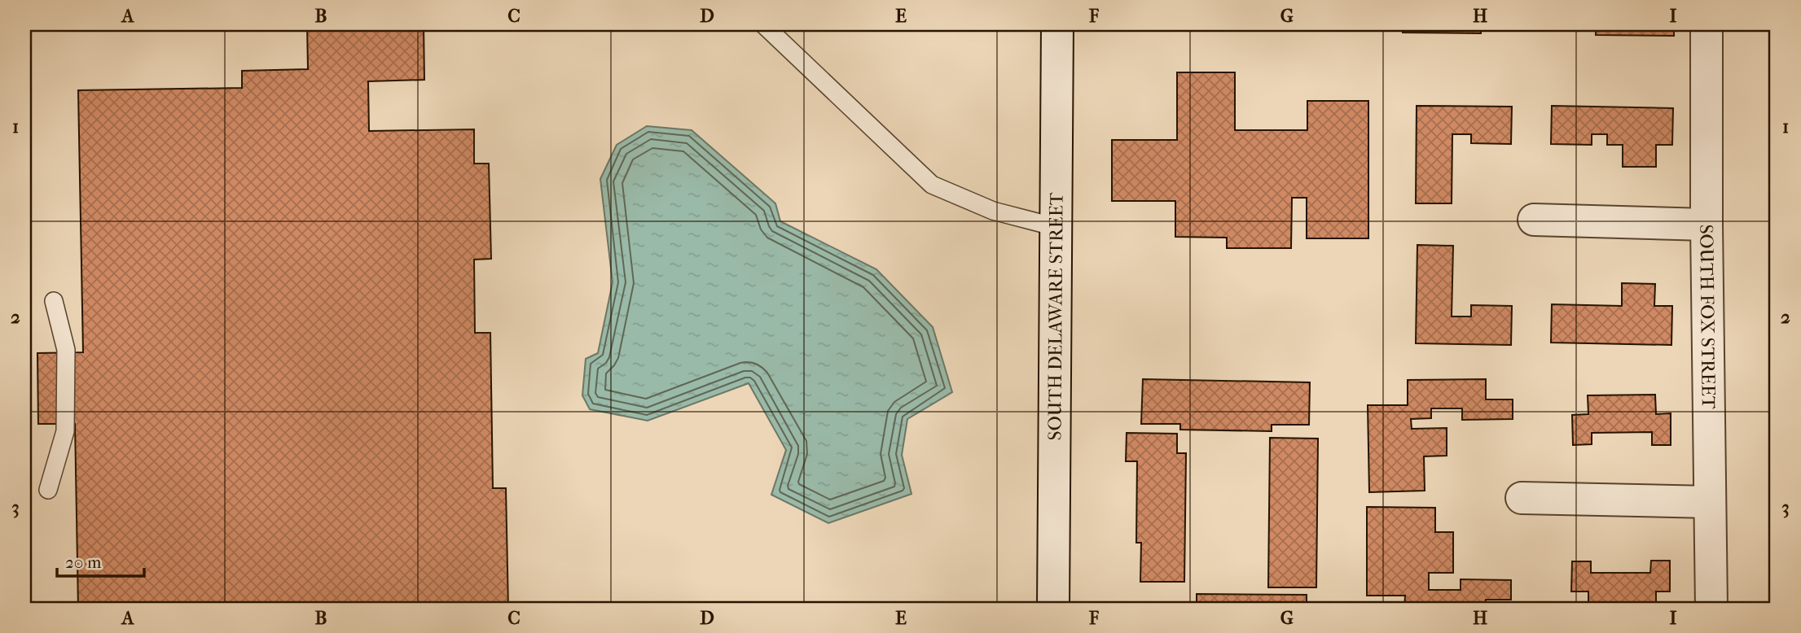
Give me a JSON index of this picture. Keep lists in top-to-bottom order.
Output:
{
  "streets": {
    "street": ["SOUTH DELAWARE STREET", "SOUTH FOX STREET"]
  },
  "scale_bar": "20 m",
  "grid": {
    "columns": [
      "A",
      "B",
      "C",
      "D",
      "E",
      "F",
      "G",
      "H",
      "I"
    ],
    "rows": ["1", "2", "3"]
  }
}
